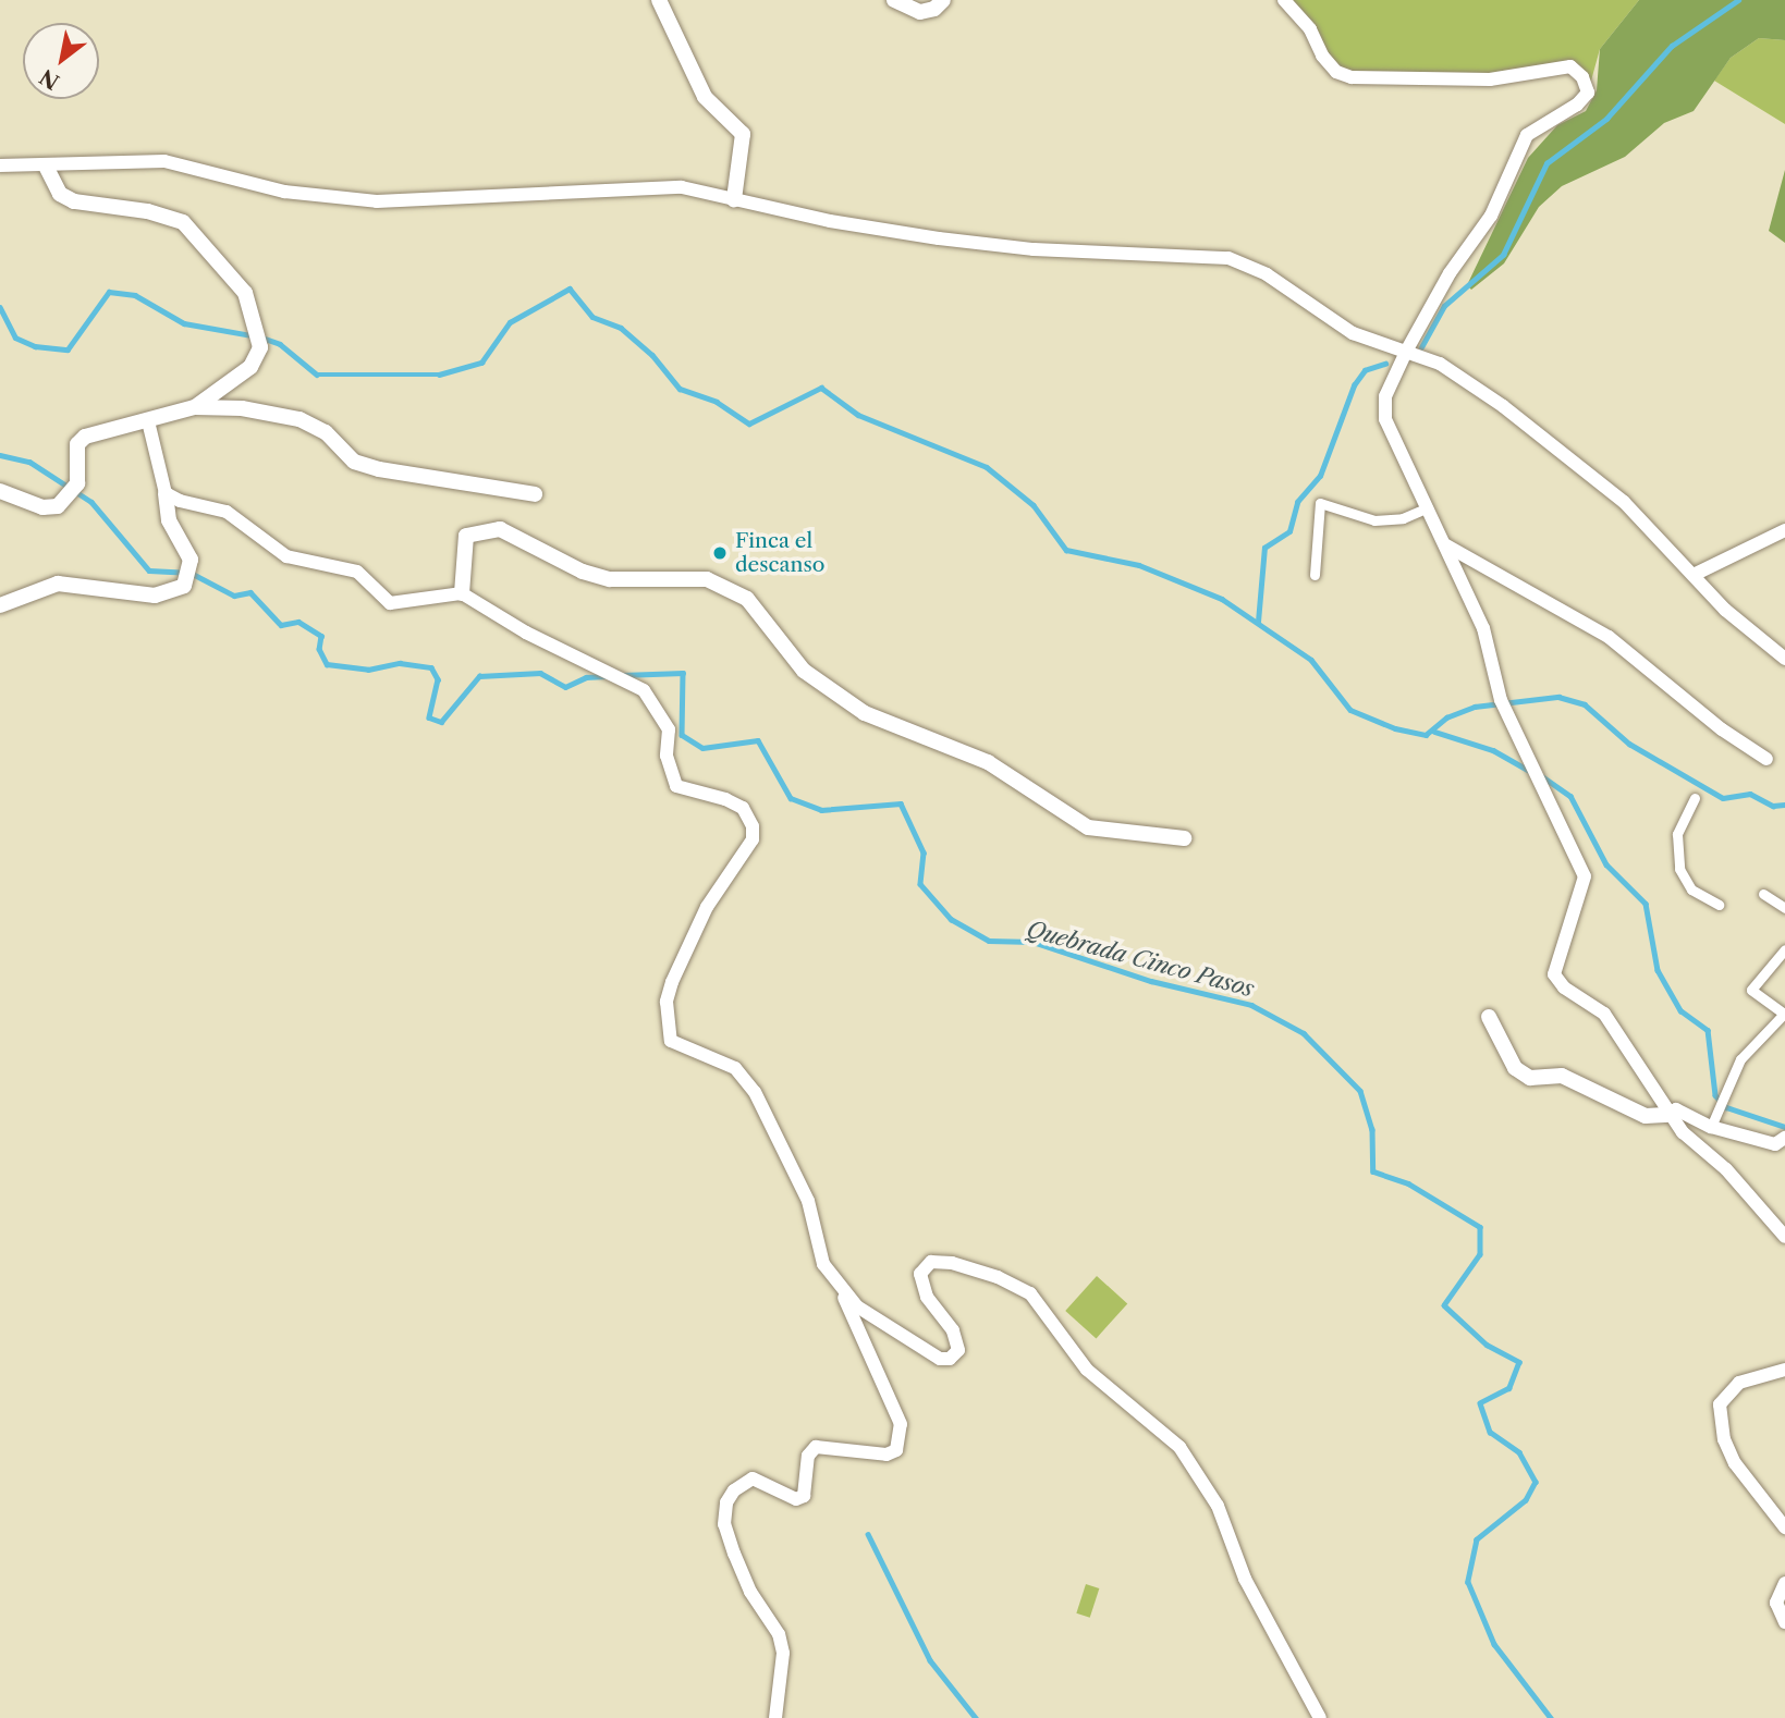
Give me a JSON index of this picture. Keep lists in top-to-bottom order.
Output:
{
  "water": ["Quebrada Cinco Pasos"],
  "places": ["Finca el descanso"],
  "north": "bottom left"
}
